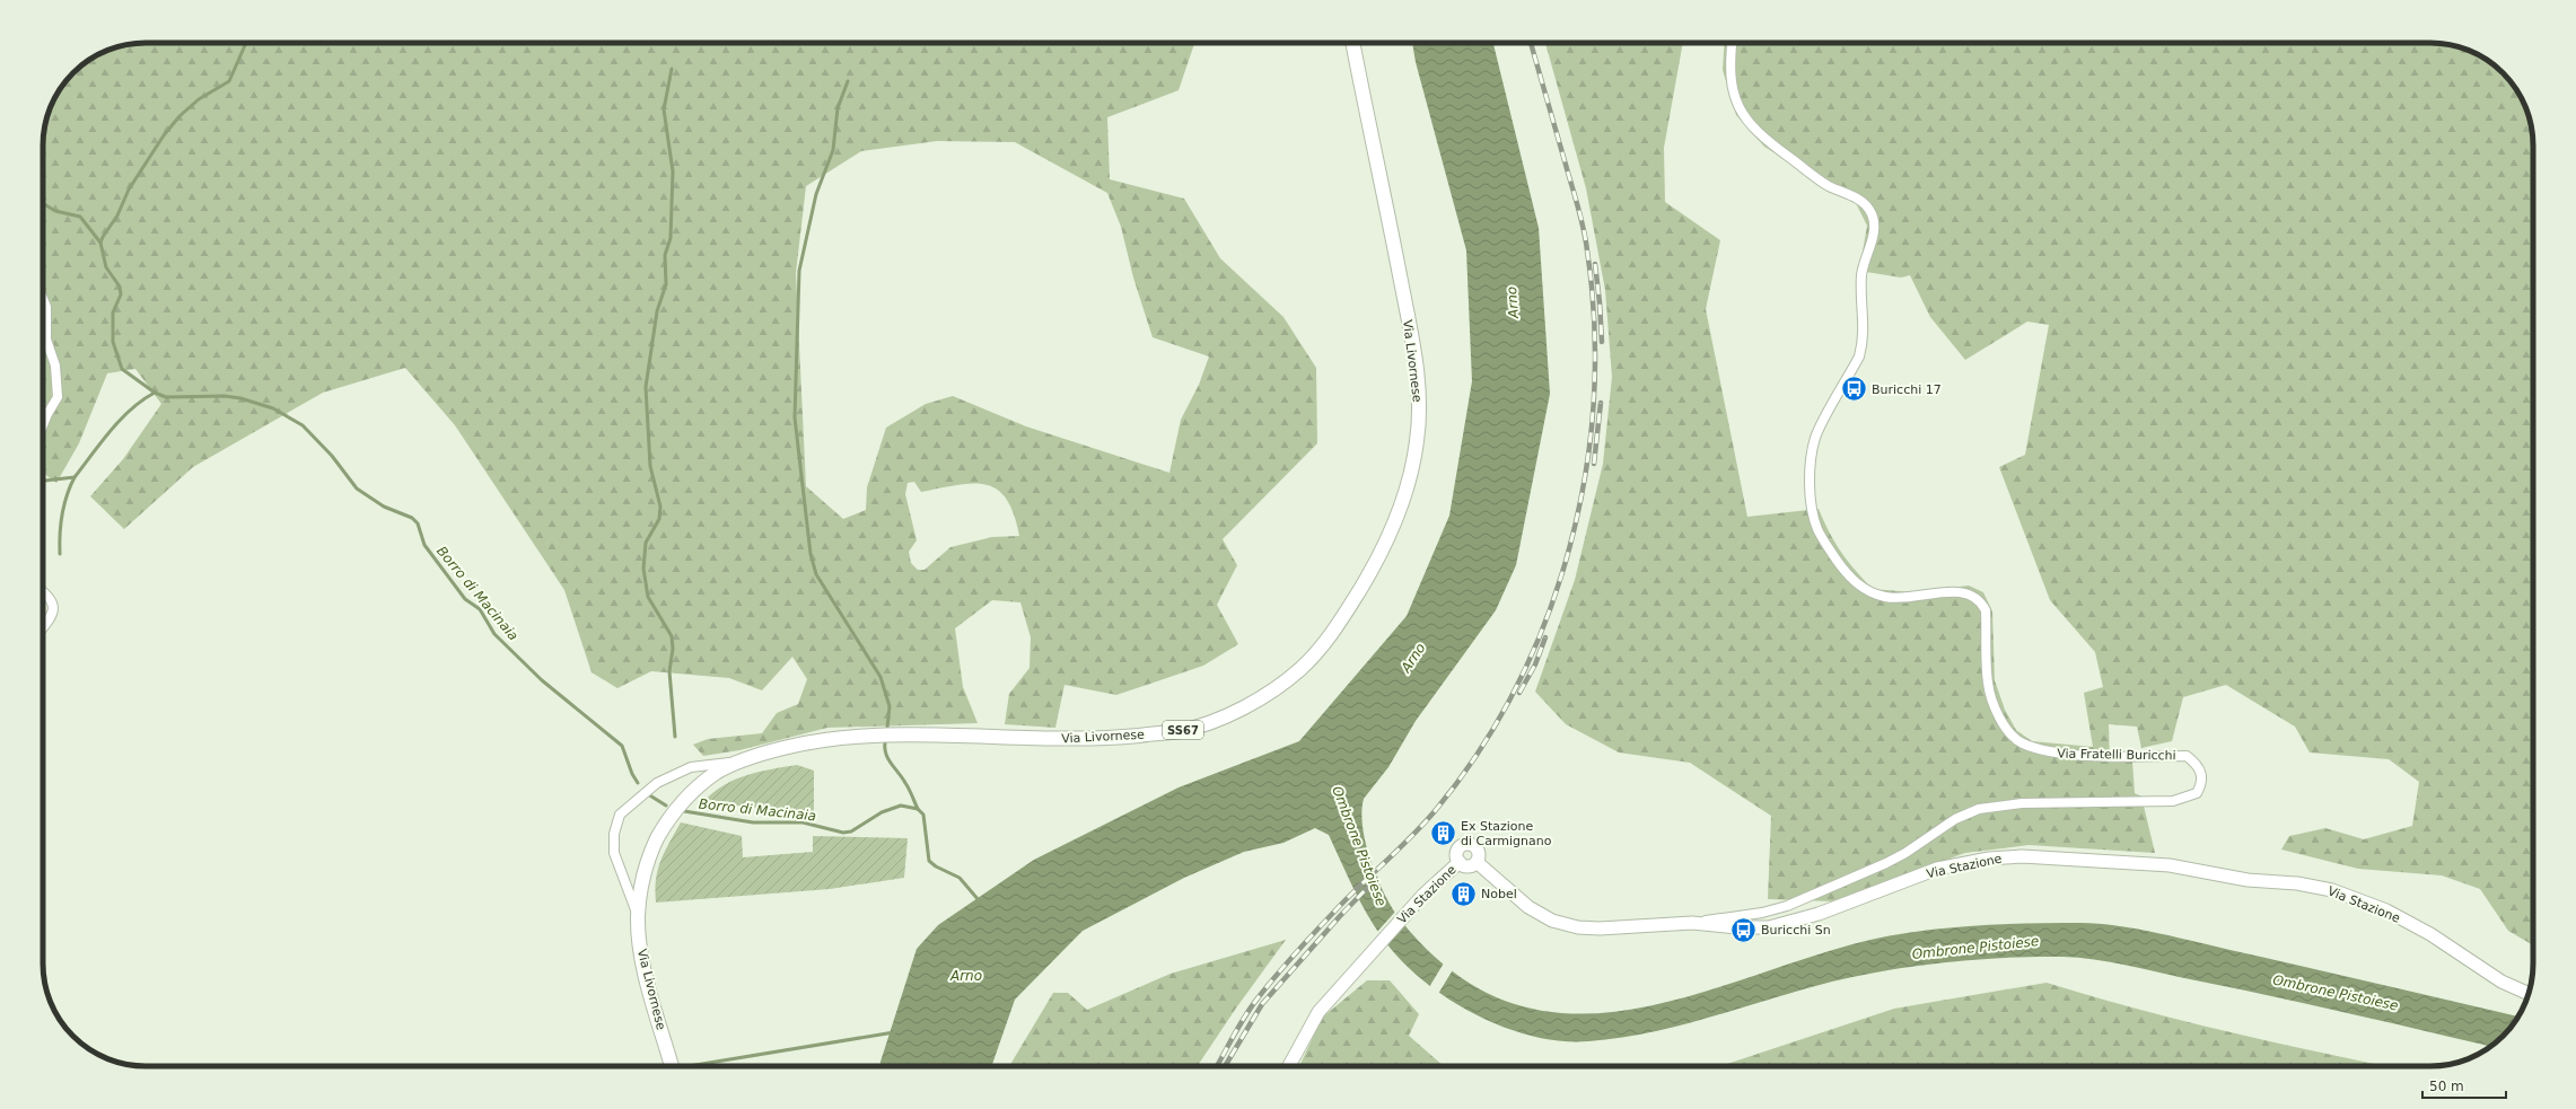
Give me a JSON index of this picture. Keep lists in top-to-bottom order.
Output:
{
  "streets": {
    "main road": ["Via Livornese", "SS67"],
    "street": ["Via Fratelli Buricchi", "Via Stazione"]
  },
  "crossings": [
    ["Via Fratelli Buricchi", "Via Stazione"]
  ],
  "water": ["Arno", "Borro di Macinaia", "Ombrone Pistoiese"],
  "places": {
    "bus stop": ["Buricchi 17", "Buricchi Sn"],
    "building": ["Ex Stazione di Carmignano", "Nobel"]
  },
  "scale_bar": "50 m"
}
